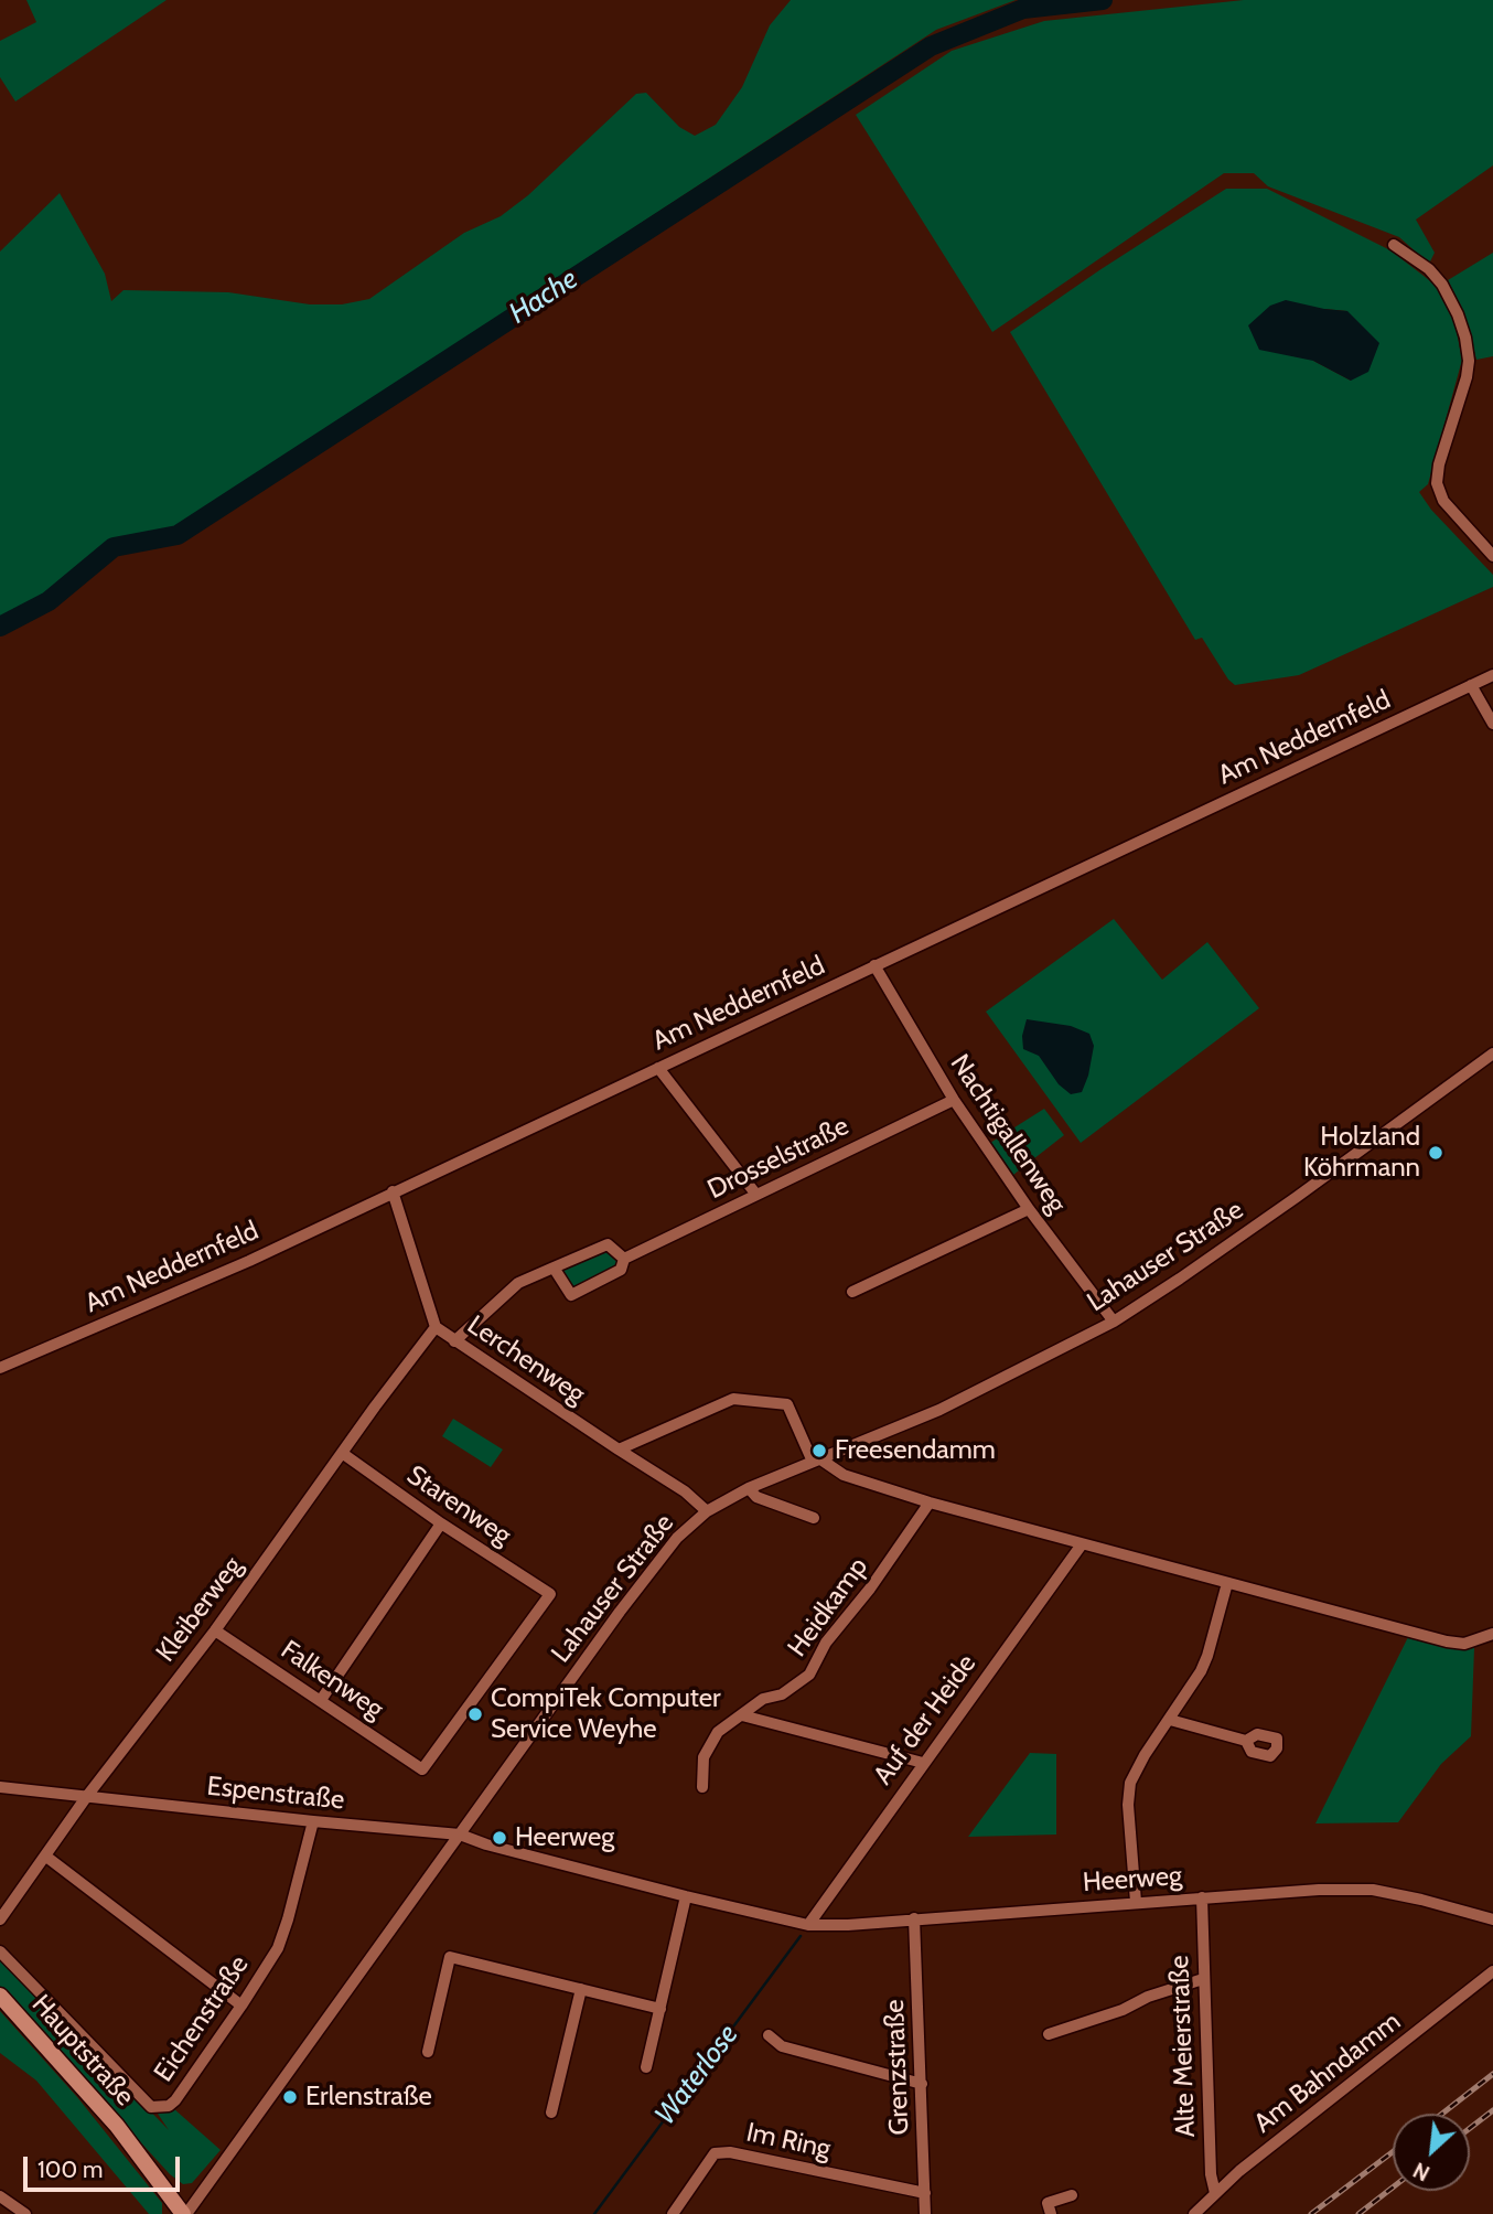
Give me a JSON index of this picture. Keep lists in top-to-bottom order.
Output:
{
  "streets": {
    "main road": ["Hauptstraße"],
    "street": [
      "Am Neddernfeld",
      "Nachtigallenweg",
      "Drosselstraße",
      "Lahauser Straße",
      "Lerchenweg",
      "Starenweg",
      "Heidkamp",
      "Kleiberweg",
      "Falkenweg",
      "Auf der Heide",
      "Espenstraße",
      "Heerweg",
      "Eichenstraße",
      "Alte Meierstraße",
      "Grenzstraße",
      "Am Bahndamm",
      "Im Ring"
    ]
  },
  "crossings": [
    ["Am Neddernfeld", "Nachtigallenweg"],
    ["Am Neddernfeld", "Lerchenweg"],
    ["Nachtigallenweg", "Drosselstraße"],
    ["Nachtigallenweg", "Lahauser Straße"],
    ["Lahauser Straße", "Lerchenweg"],
    ["Lahauser Straße", "Espenstraße"],
    ["Lahauser Straße", "Heerweg"],
    ["Lahauser Straße", "Hauptstraße"],
    ["Lerchenweg", "Kleiberweg"],
    ["Starenweg", "Kleiberweg"],
    ["Starenweg", "Falkenweg"],
    ["Kleiberweg", "Falkenweg"],
    ["Kleiberweg", "Espenstraße"],
    ["Auf der Heide", "Heerweg"],
    ["Espenstraße", "Heerweg"],
    ["Espenstraße", "Eichenstraße"],
    ["Heerweg", "Alte Meierstraße"],
    ["Heerweg", "Grenzstraße"],
    ["Alte Meierstraße", "Am Bahndamm"],
    ["Grenzstraße", "Im Ring"]
  ],
  "water": ["Hache", "Waterlose"],
  "places": [
    "Holzland Köhrmann",
    "Freesendamm",
    "CompiTek Computer Service Weyhe",
    "Heerweg",
    "Erlenstraße"
  ],
  "scale_bar": "100 m",
  "north": "bottom left"
}
